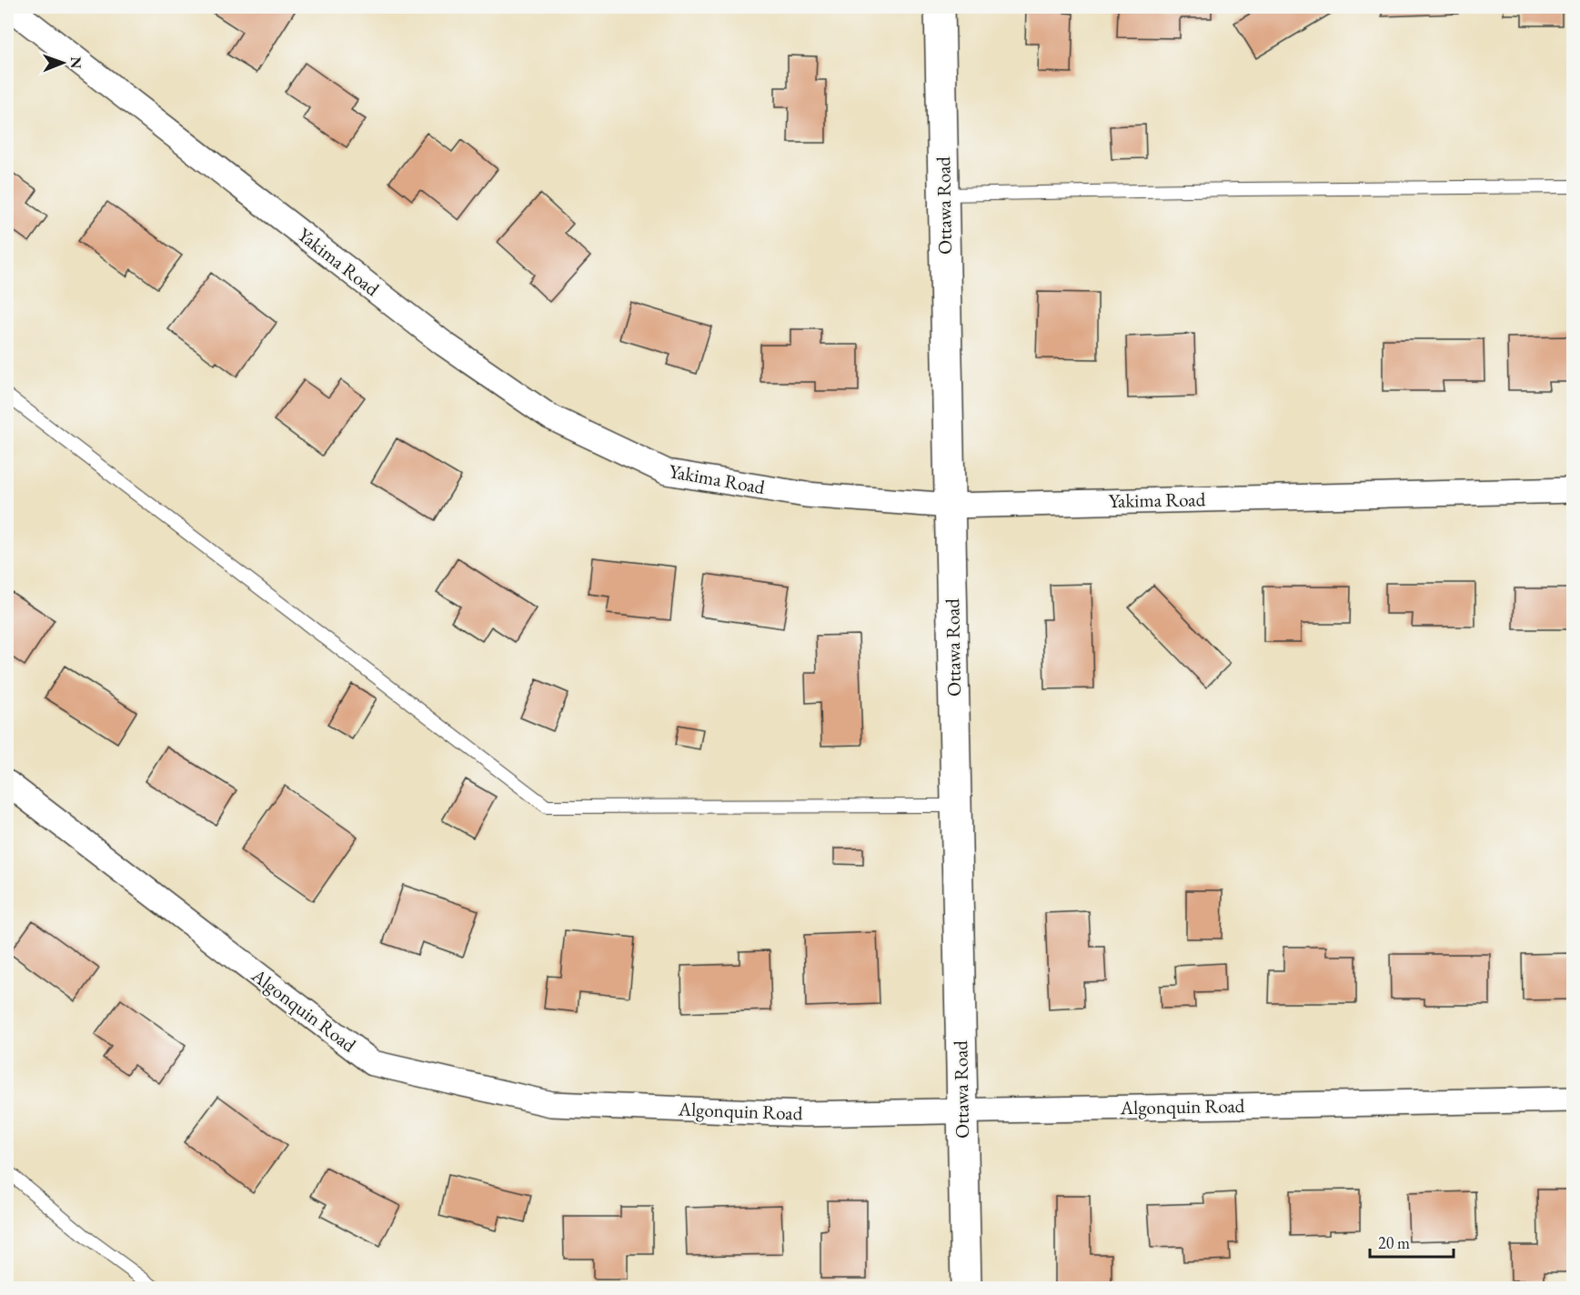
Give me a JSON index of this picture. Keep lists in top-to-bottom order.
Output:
{
  "streets": {
    "street": ["Ottawa Road", "Yakima Road", "Algonquin Road"]
  },
  "crossings": [
    ["Ottawa Road", "Yakima Road"],
    ["Ottawa Road", "Algonquin Road"]
  ],
  "scale_bar": "20 m",
  "north": "right"
}
